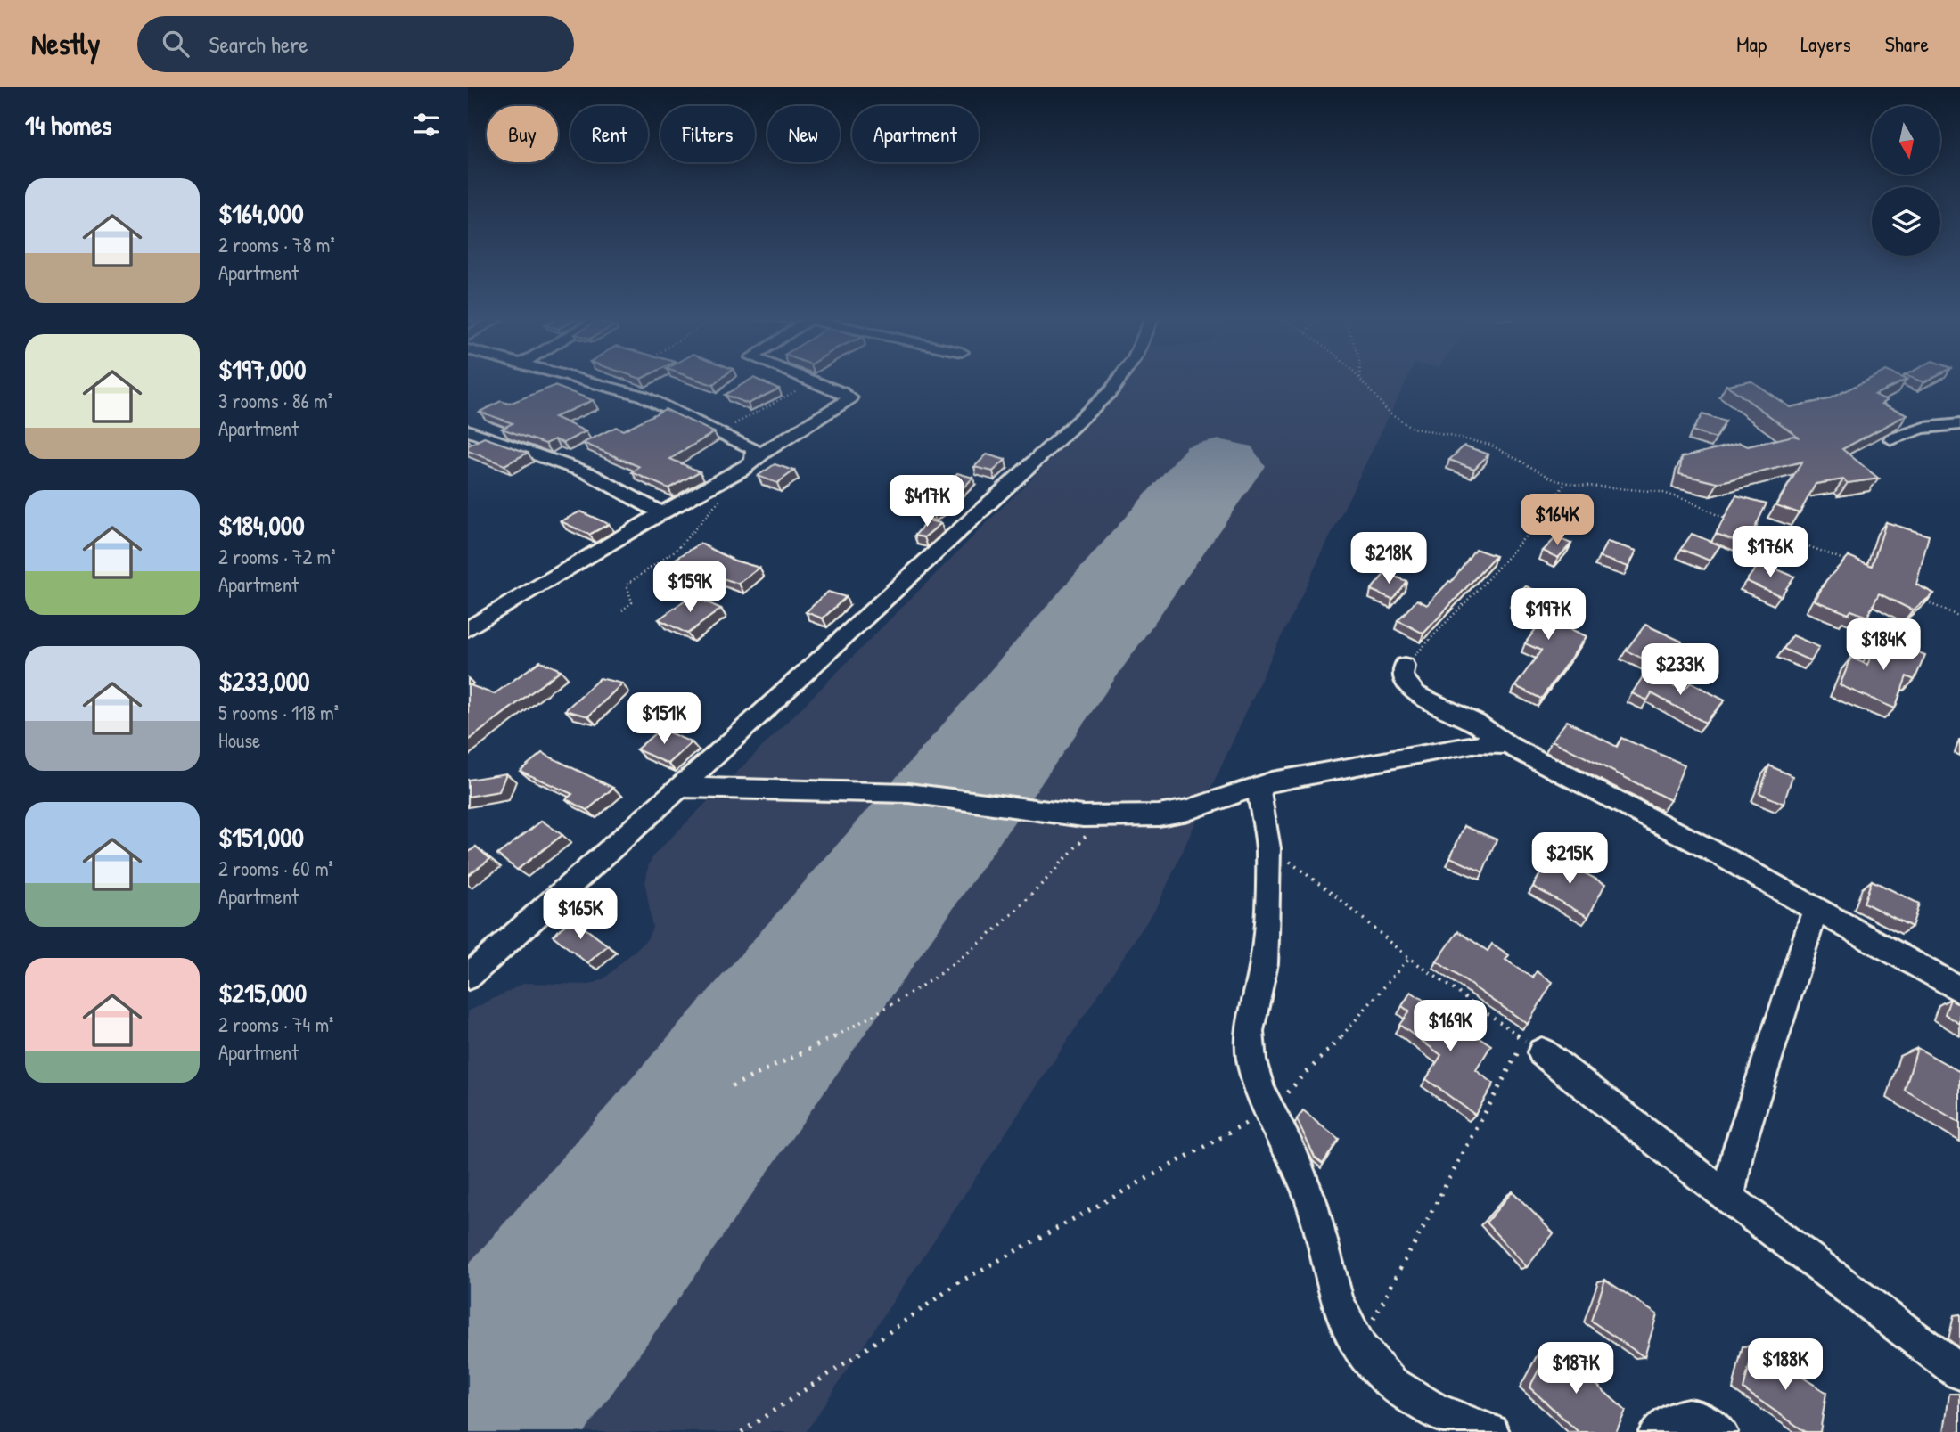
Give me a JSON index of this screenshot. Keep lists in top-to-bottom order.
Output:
{
  "north": "bottom",
  "page": {
    "header": "Nestly",
    "search": "Search here",
    "nav": ["Map", "Layers", "Share"],
    "heading": "14 homes",
    "chip": [
      "Buy",
      "Rent",
      "Filters",
      "New",
      "Apartment"
    ],
    "list": [
      {
        "name": "$164,000",
        "note": "2 rooms · 78 m² · Apartment"
      },
      {
        "name": "$197,000",
        "note": "3 rooms · 86 m² · Apartment"
      },
      {
        "name": "$184,000",
        "note": "2 rooms · 72 m² · Apartment"
      },
      {
        "name": "$233,000",
        "note": "5 rooms · 118 m² · House"
      },
      {
        "name": "$151,000",
        "note": "2 rooms · 60 m² · Apartment"
      },
      {
        "name": "$215,000",
        "note": "2 rooms · 74 m² · Apartment"
      }
    ],
    "price": [
      "$417K",
      "$164K",
      "$176K",
      "$218K",
      "$159K",
      "$197K",
      "$184K",
      "$233K",
      "$151K",
      "$215K",
      "$165K",
      "$169K",
      "$188K",
      "$187K"
    ]
  }
}
